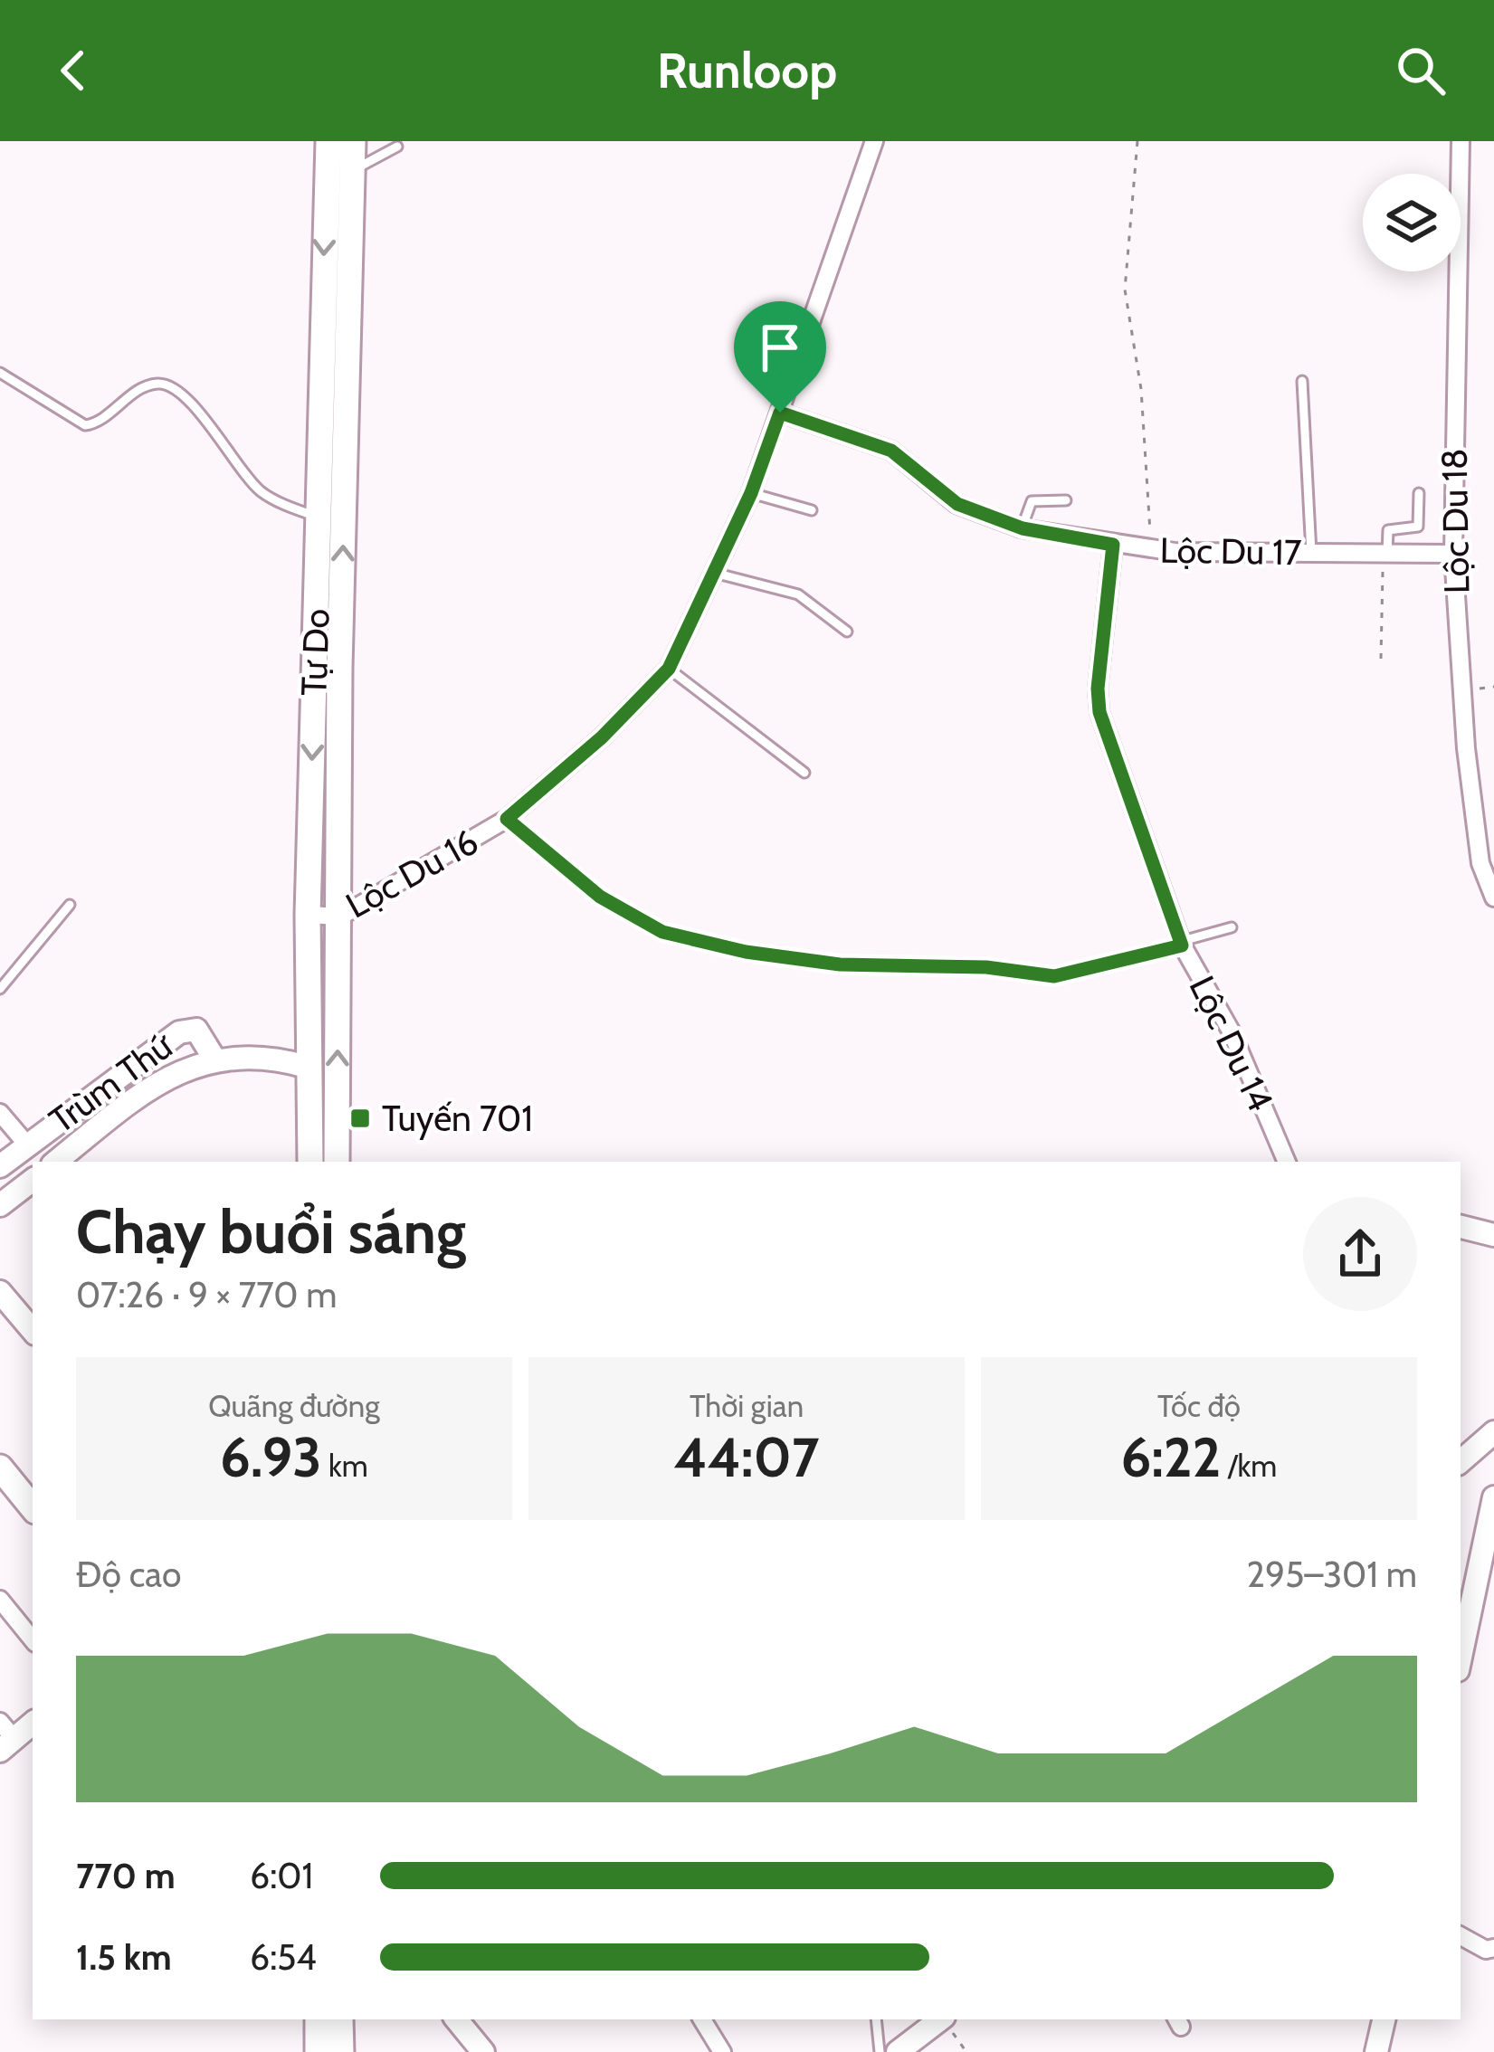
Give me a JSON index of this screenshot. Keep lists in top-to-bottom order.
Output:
{
  "streets": {
    "main road": ["Tự Do"],
    "street": [
      "Lộc Du 18",
      "Lộc Du 17",
      "Lộc Du 16",
      "Lộc Du 14",
      "Trùm Thứ"
    ]
  },
  "crossings": [
    ["Lộc Du 18", "Lộc Du 17"],
    ["Lộc Du 17", "Lộc Du 16"],
    ["Lộc Du 17", "Lộc Du 14"],
    ["Tự Do", "Lộc Du 16"]
  ],
  "places": {
    "transit": ["Tuyến 701"]
  },
  "page": {
    "header": "Runloop",
    "heading": ["Chạy buổi sáng", "07:26 · 9 × 770 m"],
    "stats": [
      ["Quãng đường", "6.93 km"],
      ["Thời gian", "44:07"],
      ["Tốc độ", "6:22 /km"]
    ],
    "chart": ["Độ cao", "295–301 m"],
    "list": [
      {
        "name": "770 m",
        "note": "6:01"
      },
      {
        "name": "1.5 km",
        "note": "6:54"
      }
    ]
  }
}
